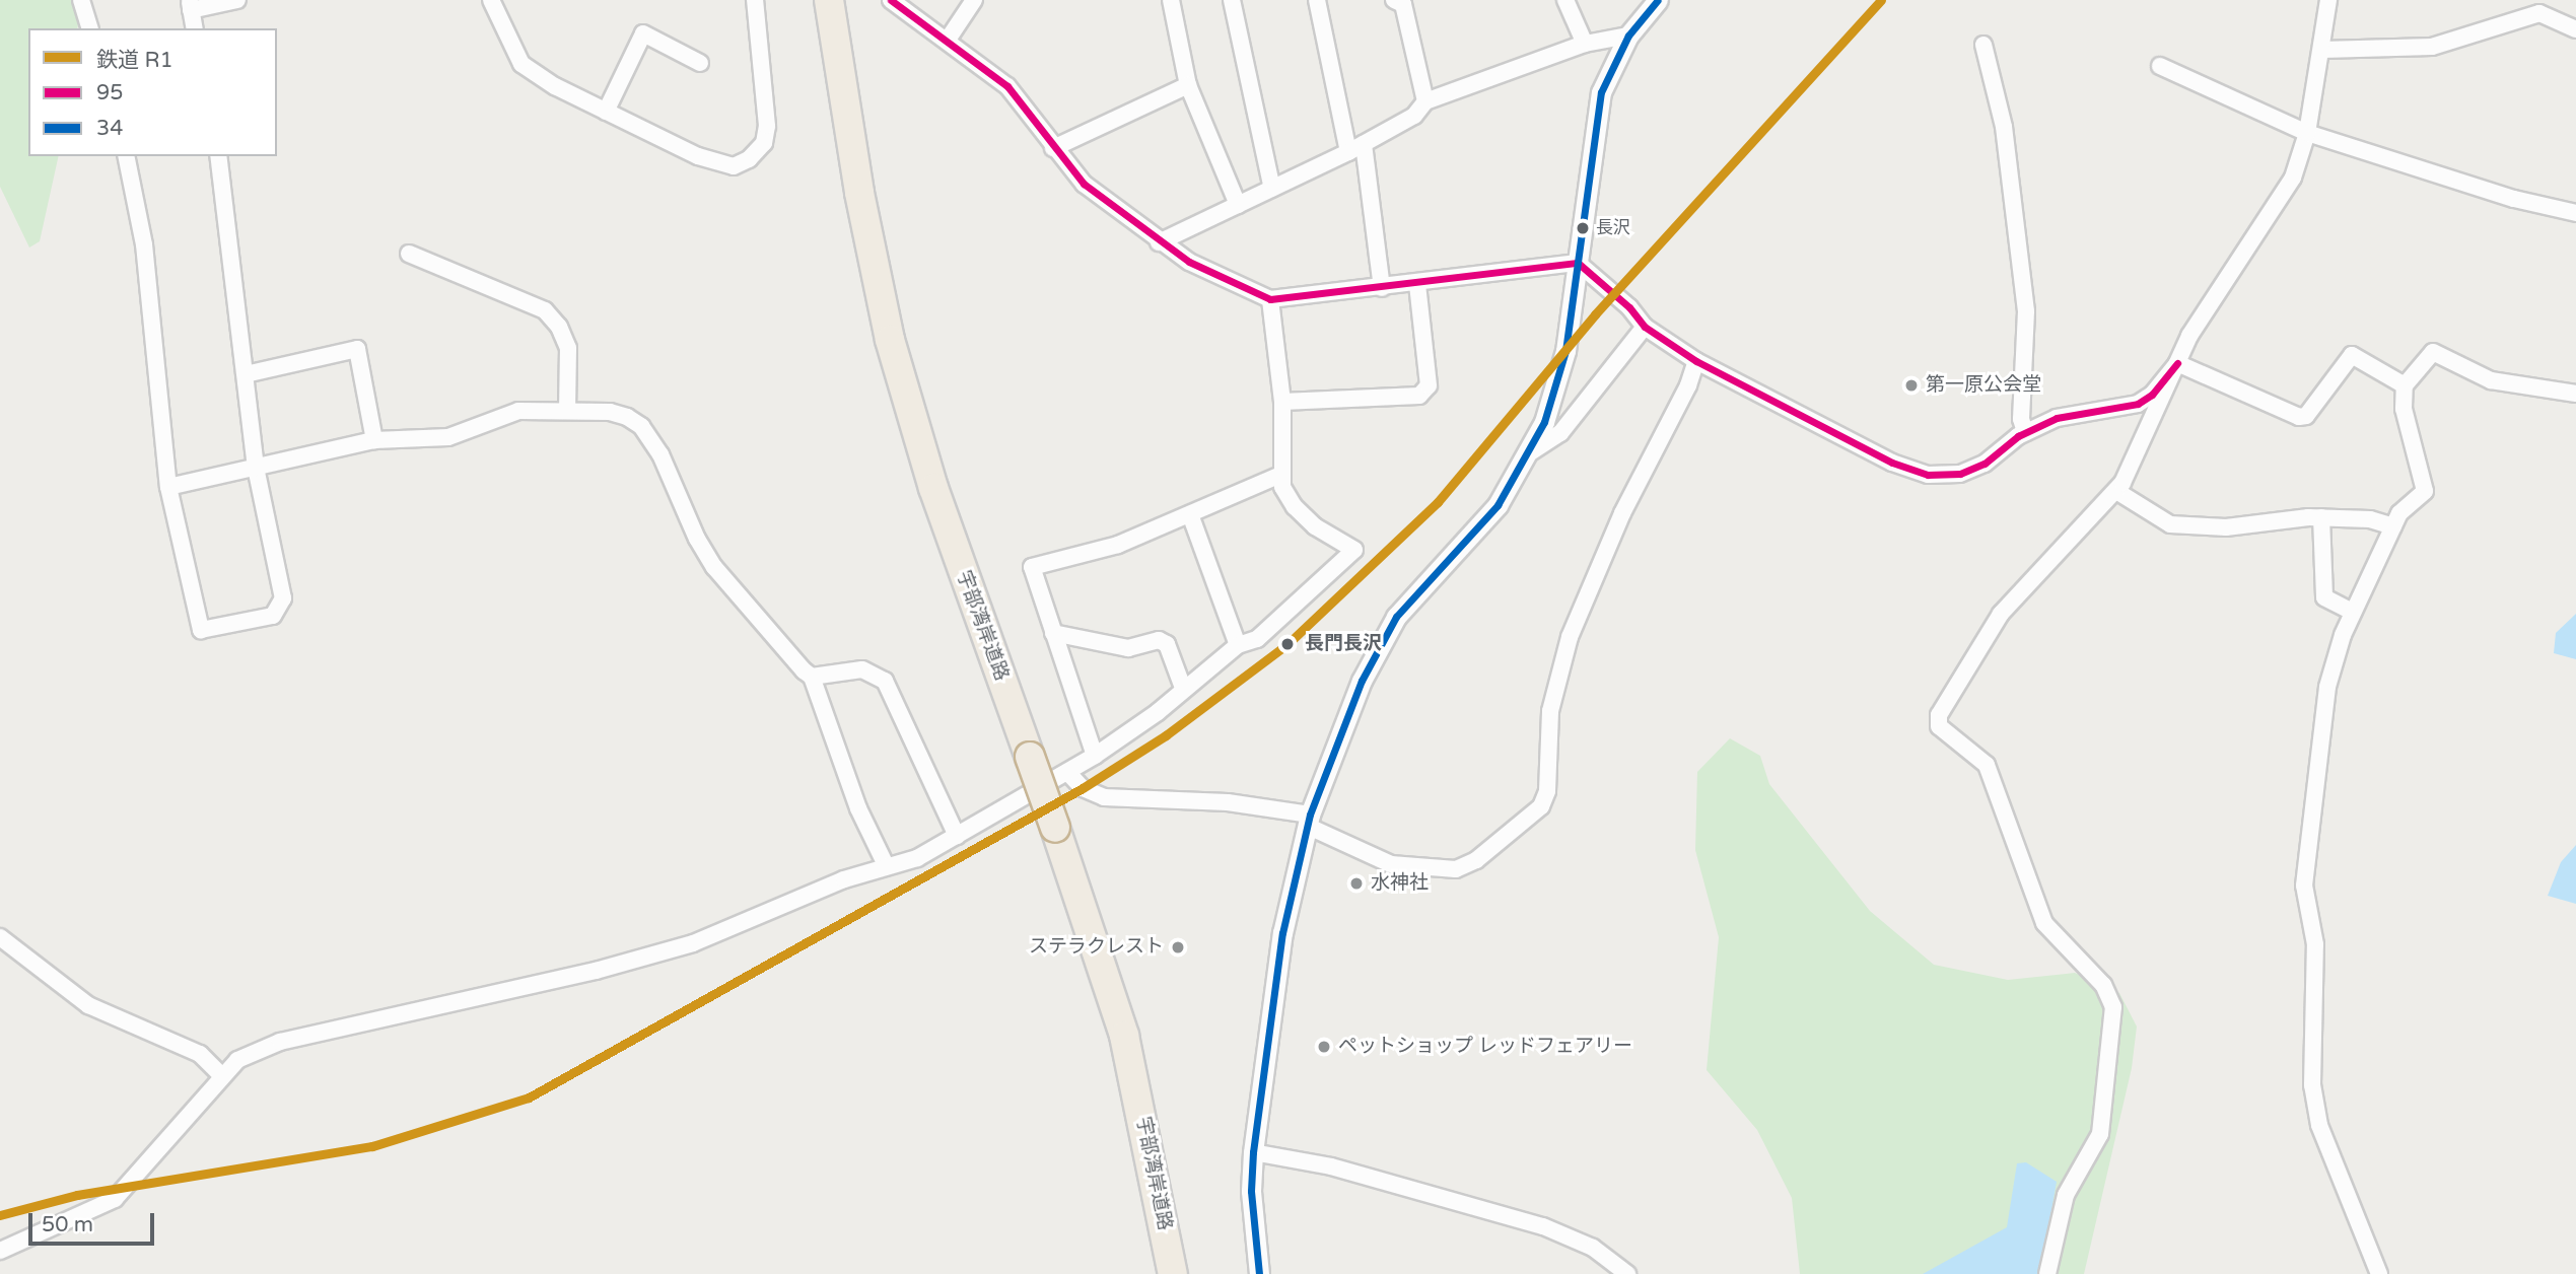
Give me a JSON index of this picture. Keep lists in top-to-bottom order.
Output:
{
  "streets": {
    "highway": ["宇部湾岸道路"]
  },
  "places": [
    "長沢",
    "第一原公会堂",
    "長門長沢",
    "水神社",
    "ステラクレスト",
    "ペットショップ レッドフェアリー"
  ],
  "lines": ["rail line R1", "transit line 95", "transit line 34"],
  "legend": ["鉄道 R1", "95", "34"],
  "scale_bar": "50 m"
}
